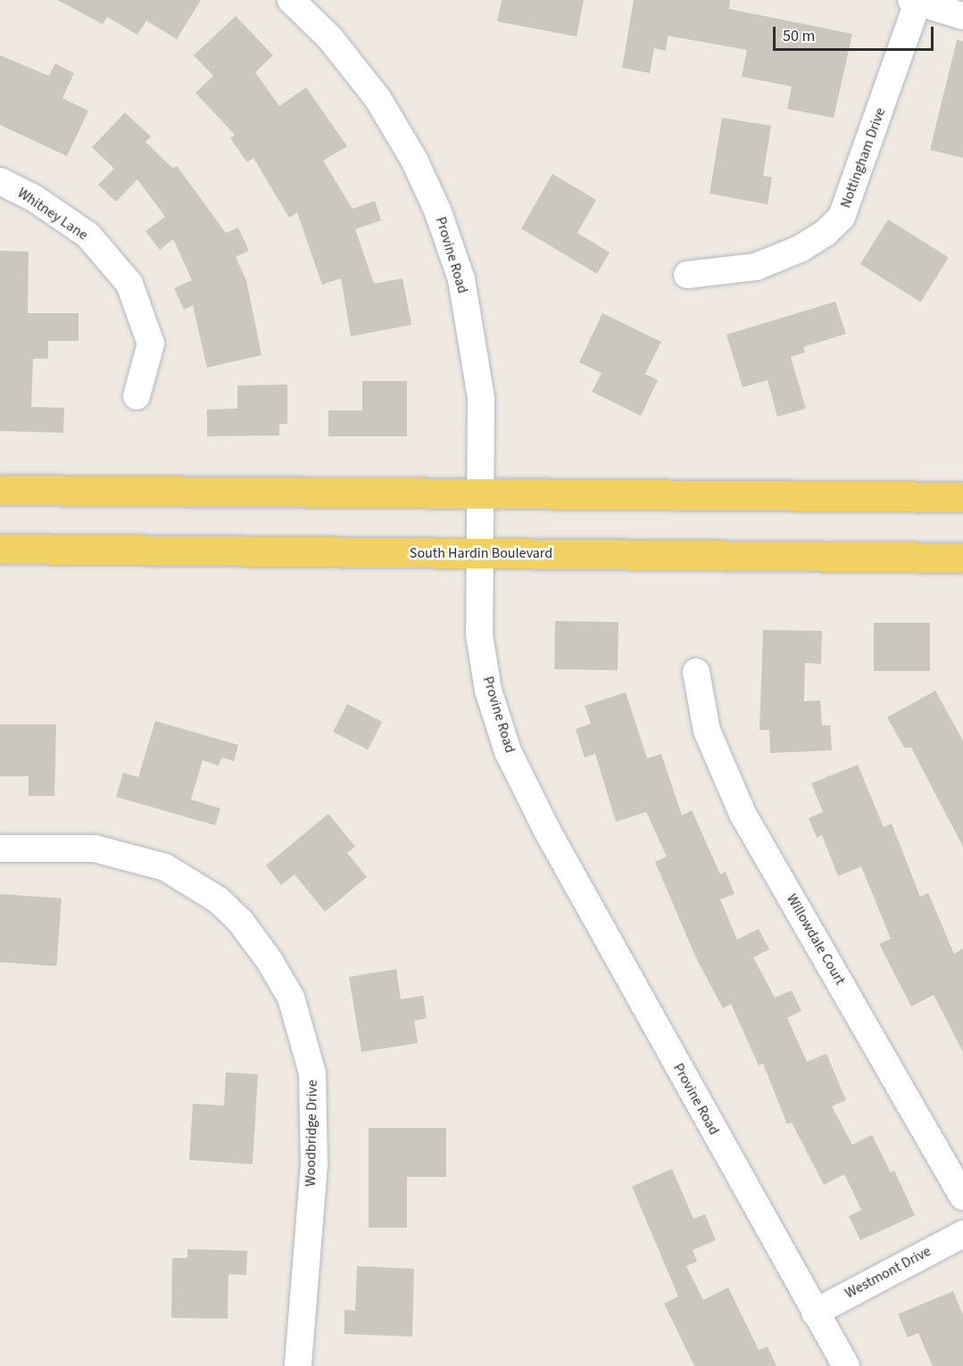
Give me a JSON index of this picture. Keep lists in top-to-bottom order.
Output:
{
  "streets": {
    "main road": ["South Hardin Boulevard"],
    "street": [
      "Nottingham Drive",
      "Whitney Lane",
      "Provine Road",
      "Willowdale Court",
      "Woodbridge Drive",
      "Westmont Drive"
    ]
  },
  "crossings": [
    ["Provine Road", "South Hardin Boulevard"],
    ["Provine Road", "Westmont Drive"]
  ],
  "scale_bar": "50 m"
}
